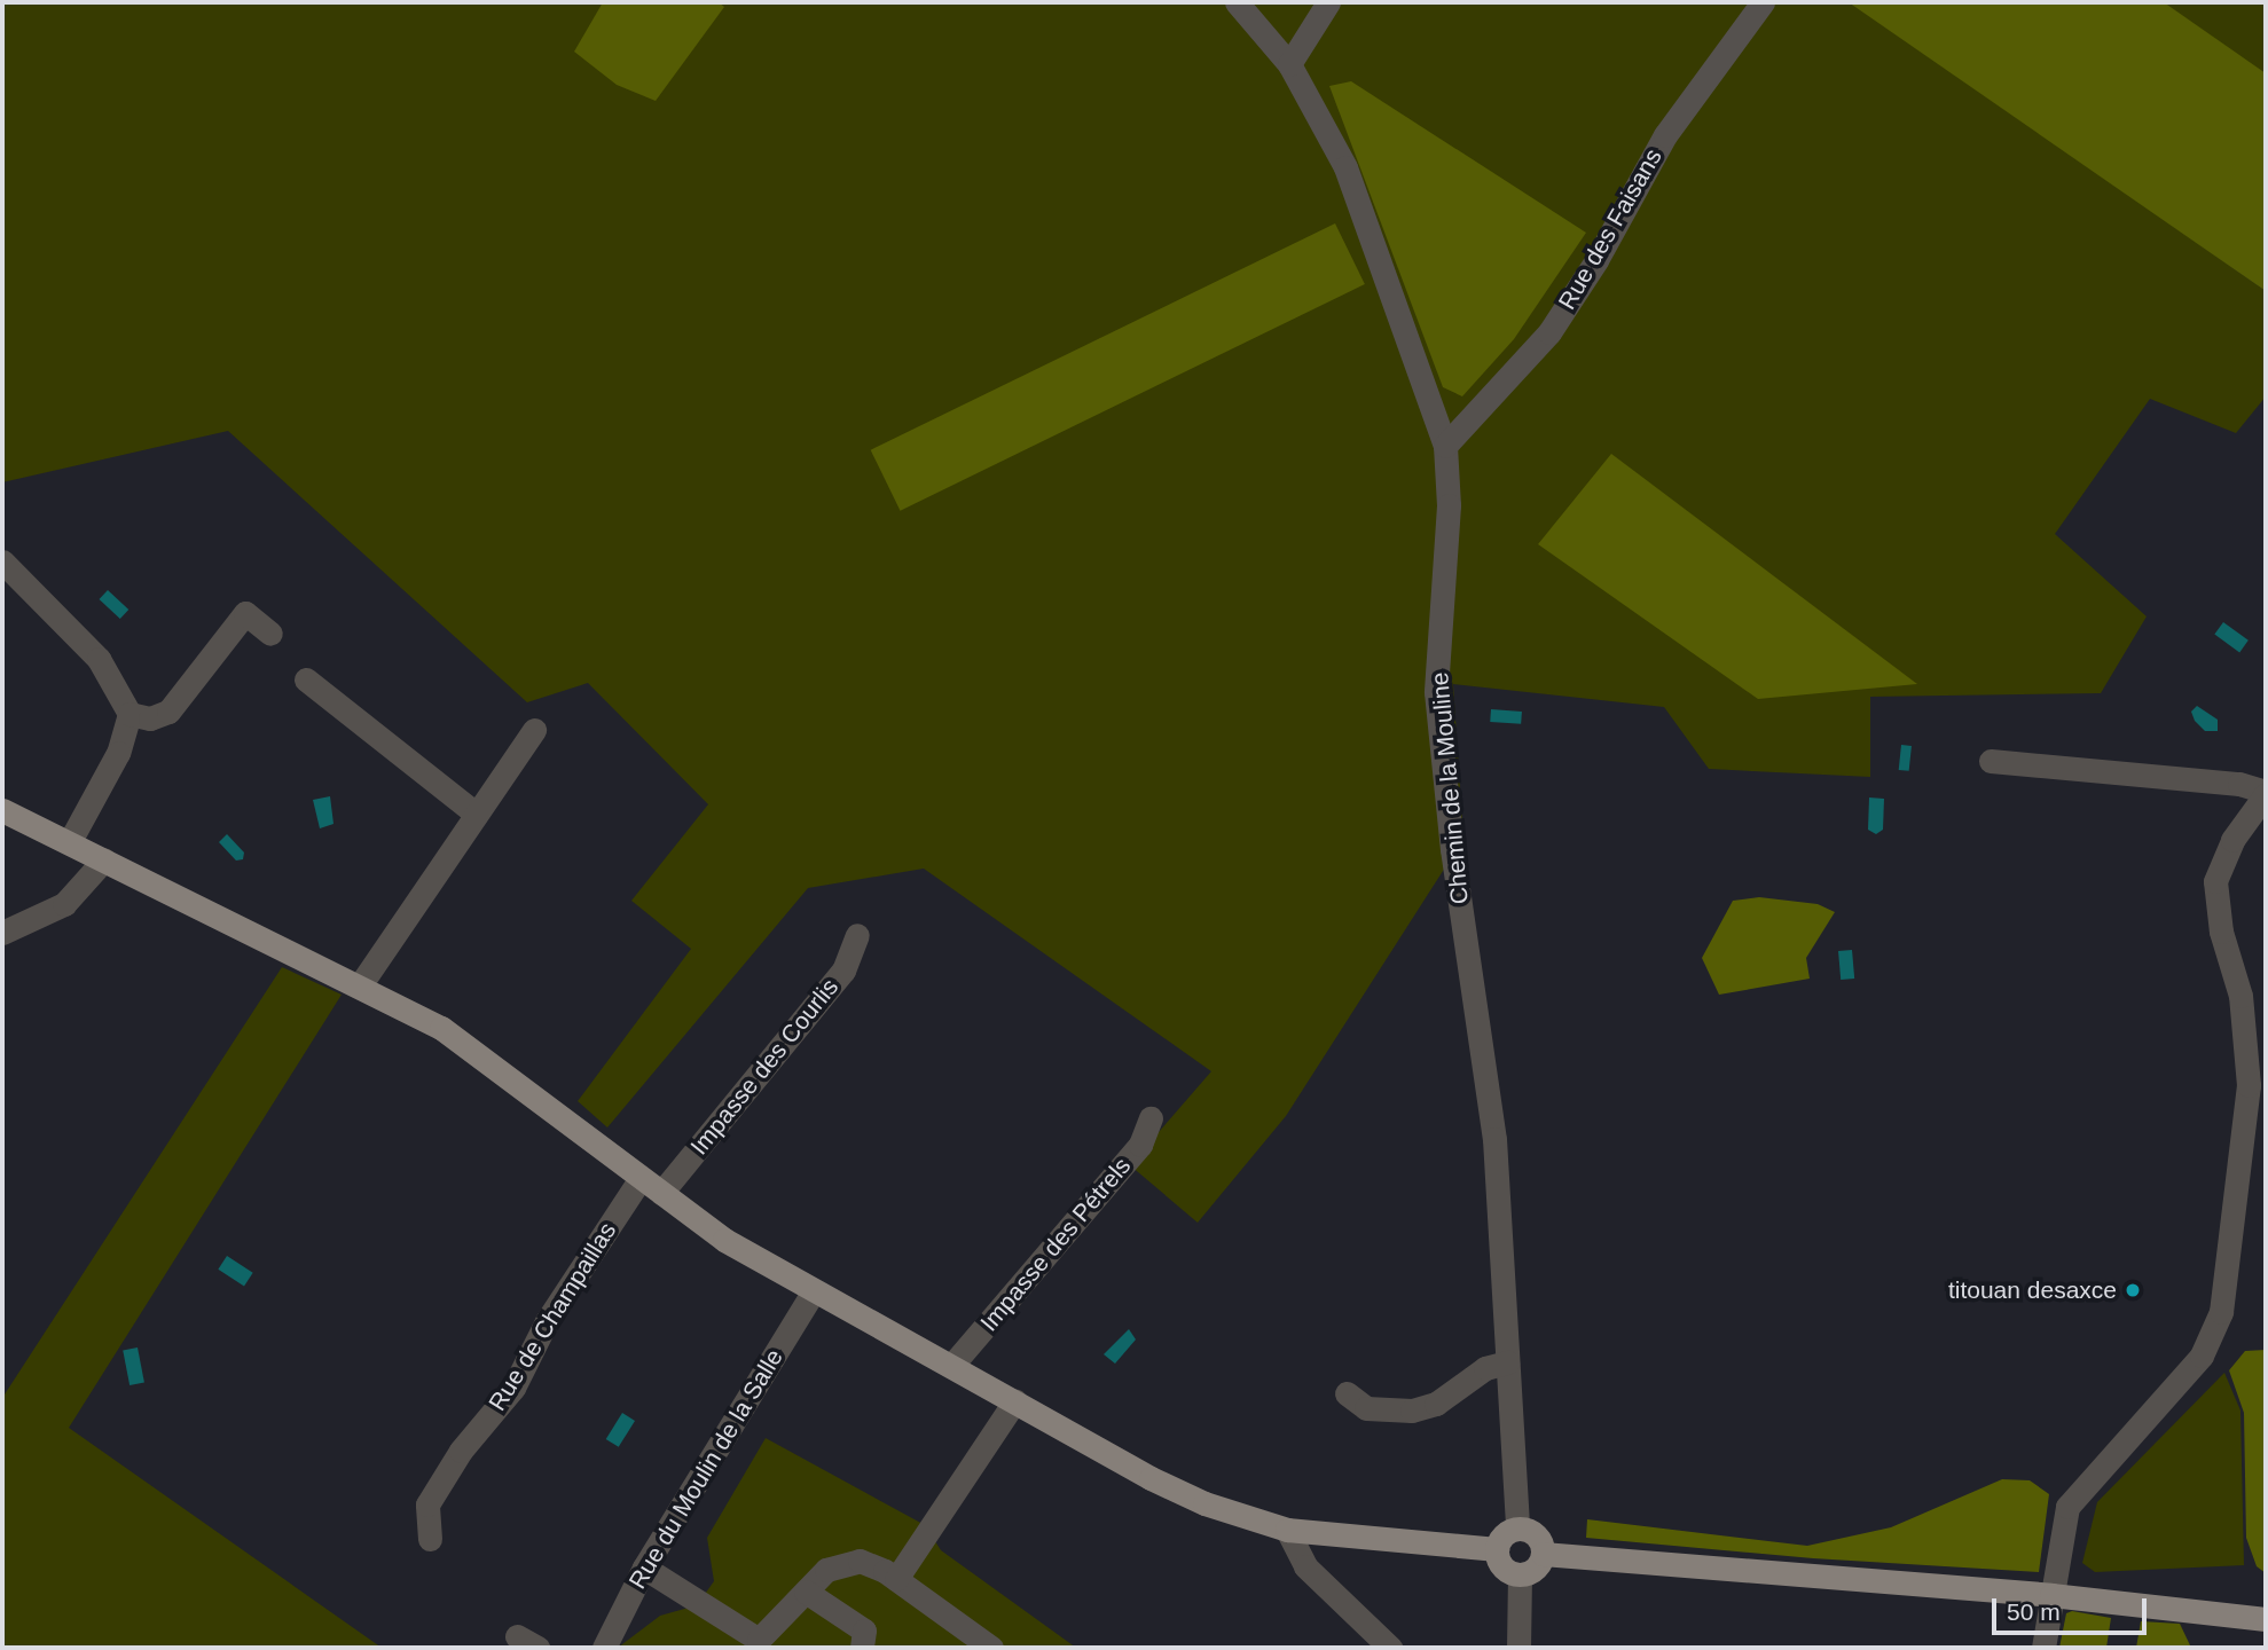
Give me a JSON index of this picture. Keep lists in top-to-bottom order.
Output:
{
  "streets": {
    "street": [
      "Rue des Faisans",
      "Chemin de la Mouline",
      "Impasse des Courlis",
      "Impasse des Pétrels",
      "Rue de Champaillas",
      "Rue du Moulin de la Salle"
    ]
  },
  "crossings": [
    ["Rue des Faisans", "Chemin de la Mouline"]
  ],
  "places": ["titouan desaxce"],
  "scale_bar": "50 m"
}
